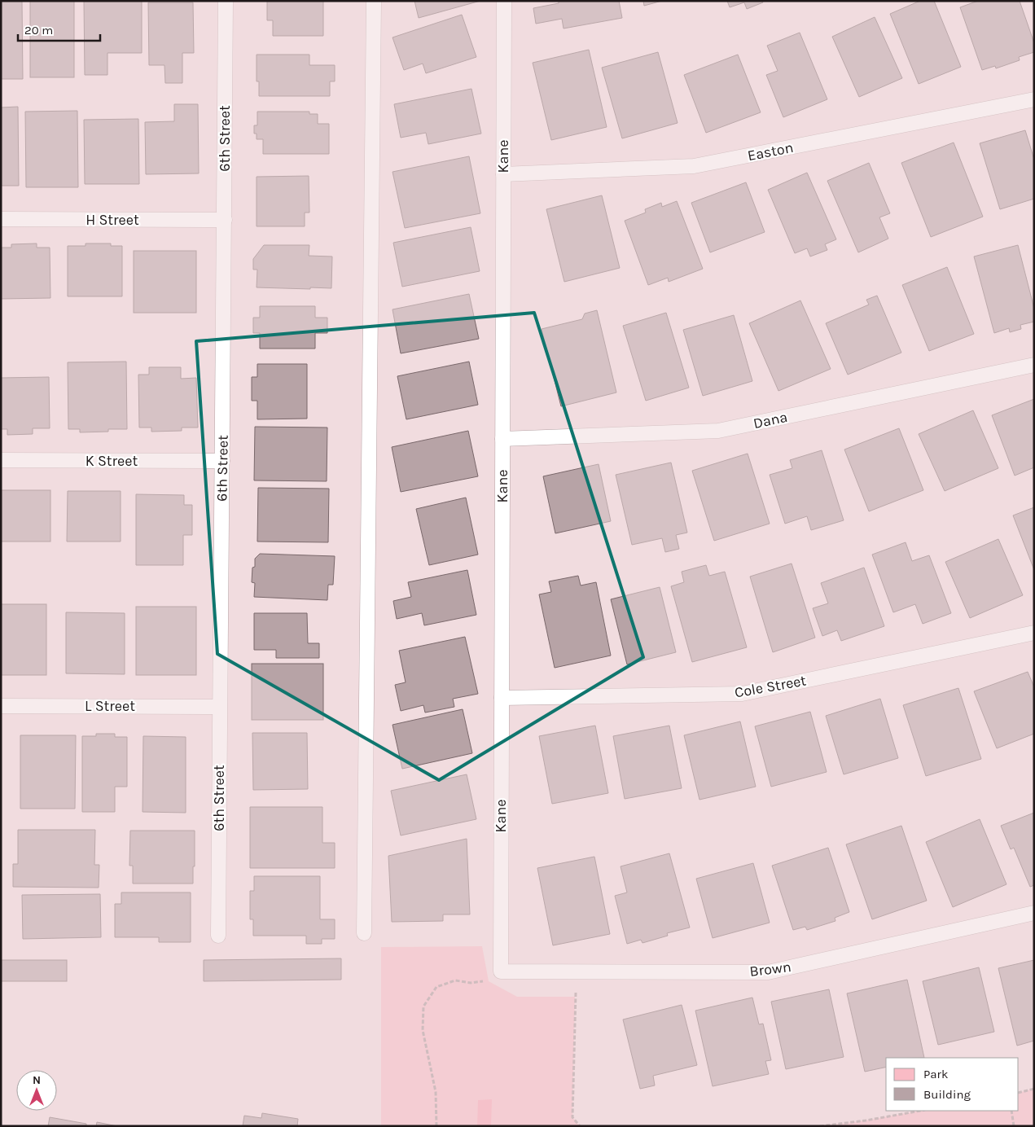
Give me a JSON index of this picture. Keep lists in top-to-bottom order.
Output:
{
  "streets": {
    "lane": [
      "6th Street",
      "Easton",
      "Kane",
      "H Street",
      "Dana",
      "K Street",
      "Cole Street",
      "L Street",
      "Brown"
    ]
  },
  "crossings": [
    ["6th Street", "H Street"],
    ["6th Street", "K Street"],
    ["6th Street", "L Street"],
    ["Easton", "Kane"],
    ["Kane", "Dana"],
    ["Kane", "Cole Street"],
    ["Kane", "Brown"]
  ],
  "legend": ["Park", "Building"],
  "scale_bar": "20 m",
  "north": "top"
}
